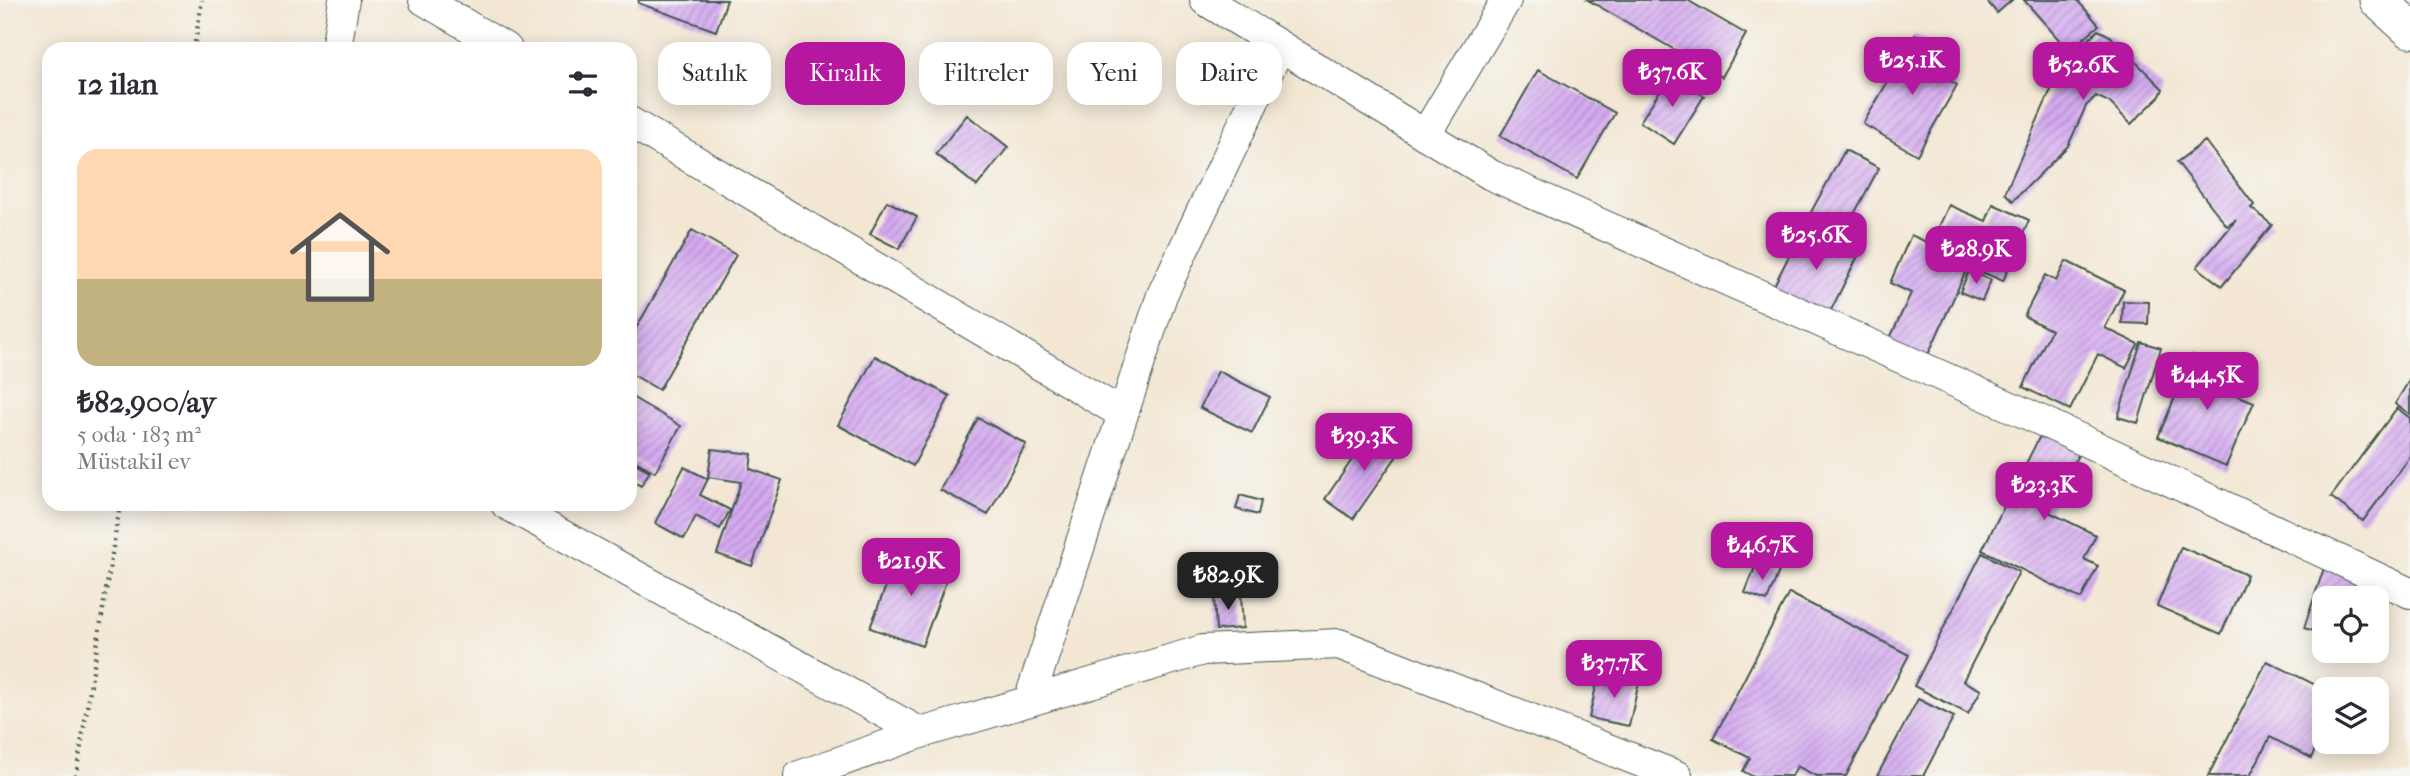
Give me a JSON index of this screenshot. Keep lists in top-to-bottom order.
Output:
{
  "page": {
    "price": [
      "₺25.1K",
      "₺52.6K",
      "₺37.6K",
      "₺25.6K",
      "₺28.9K",
      "₺44.5K",
      "₺39.3K",
      "₺23.3K",
      "₺46.7K",
      "₺21.9K",
      "₺82.9K",
      "₺37.7K"
    ],
    "chip": [
      "Satılık",
      "Kiralık",
      "Filtreler",
      "Yeni",
      "Daire"
    ],
    "heading": "12 ilan",
    "list": [
      {
        "name": "₺82,900/ay",
        "note": "5 oda · 183 m² · Müstakil ev"
      }
    ]
  }
}
